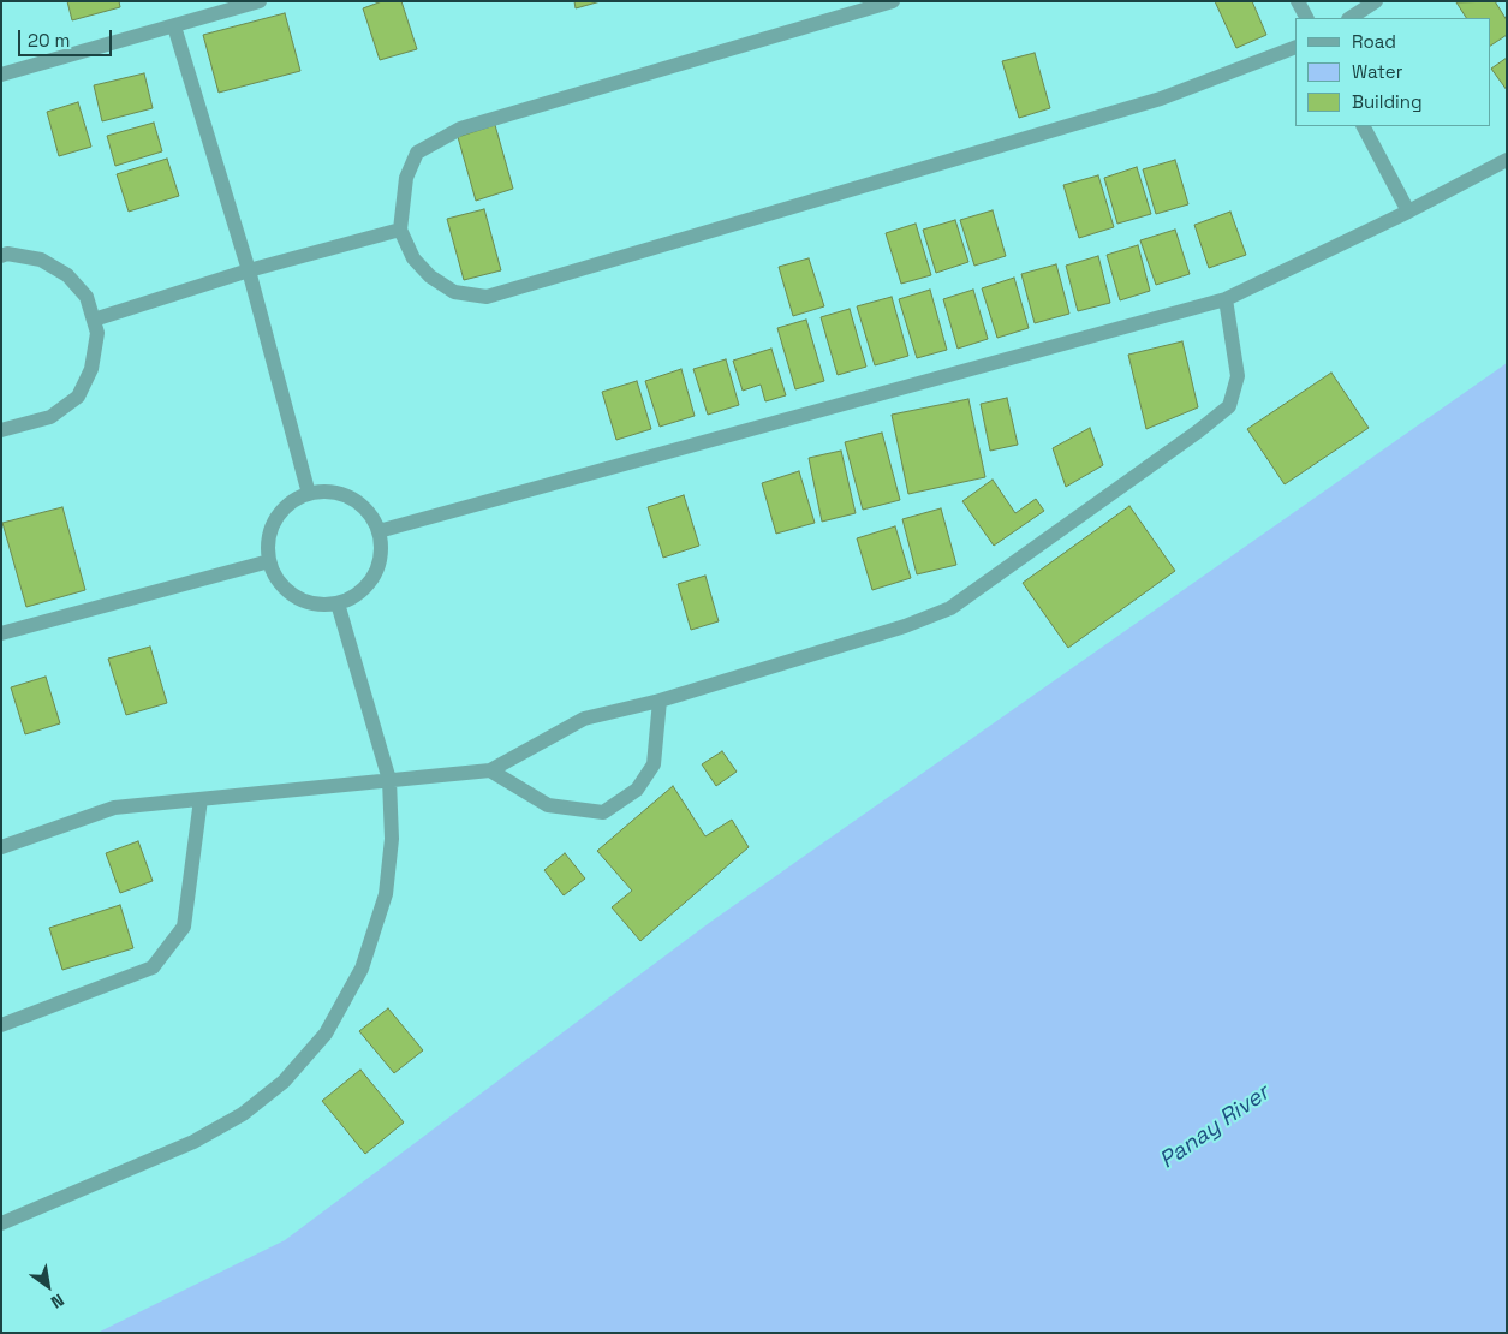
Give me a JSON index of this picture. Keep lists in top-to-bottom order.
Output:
{
  "water": ["Panay River"],
  "legend": ["Road", "Water", "Building"],
  "scale_bar": "20 m",
  "north": "bottom right"
}
